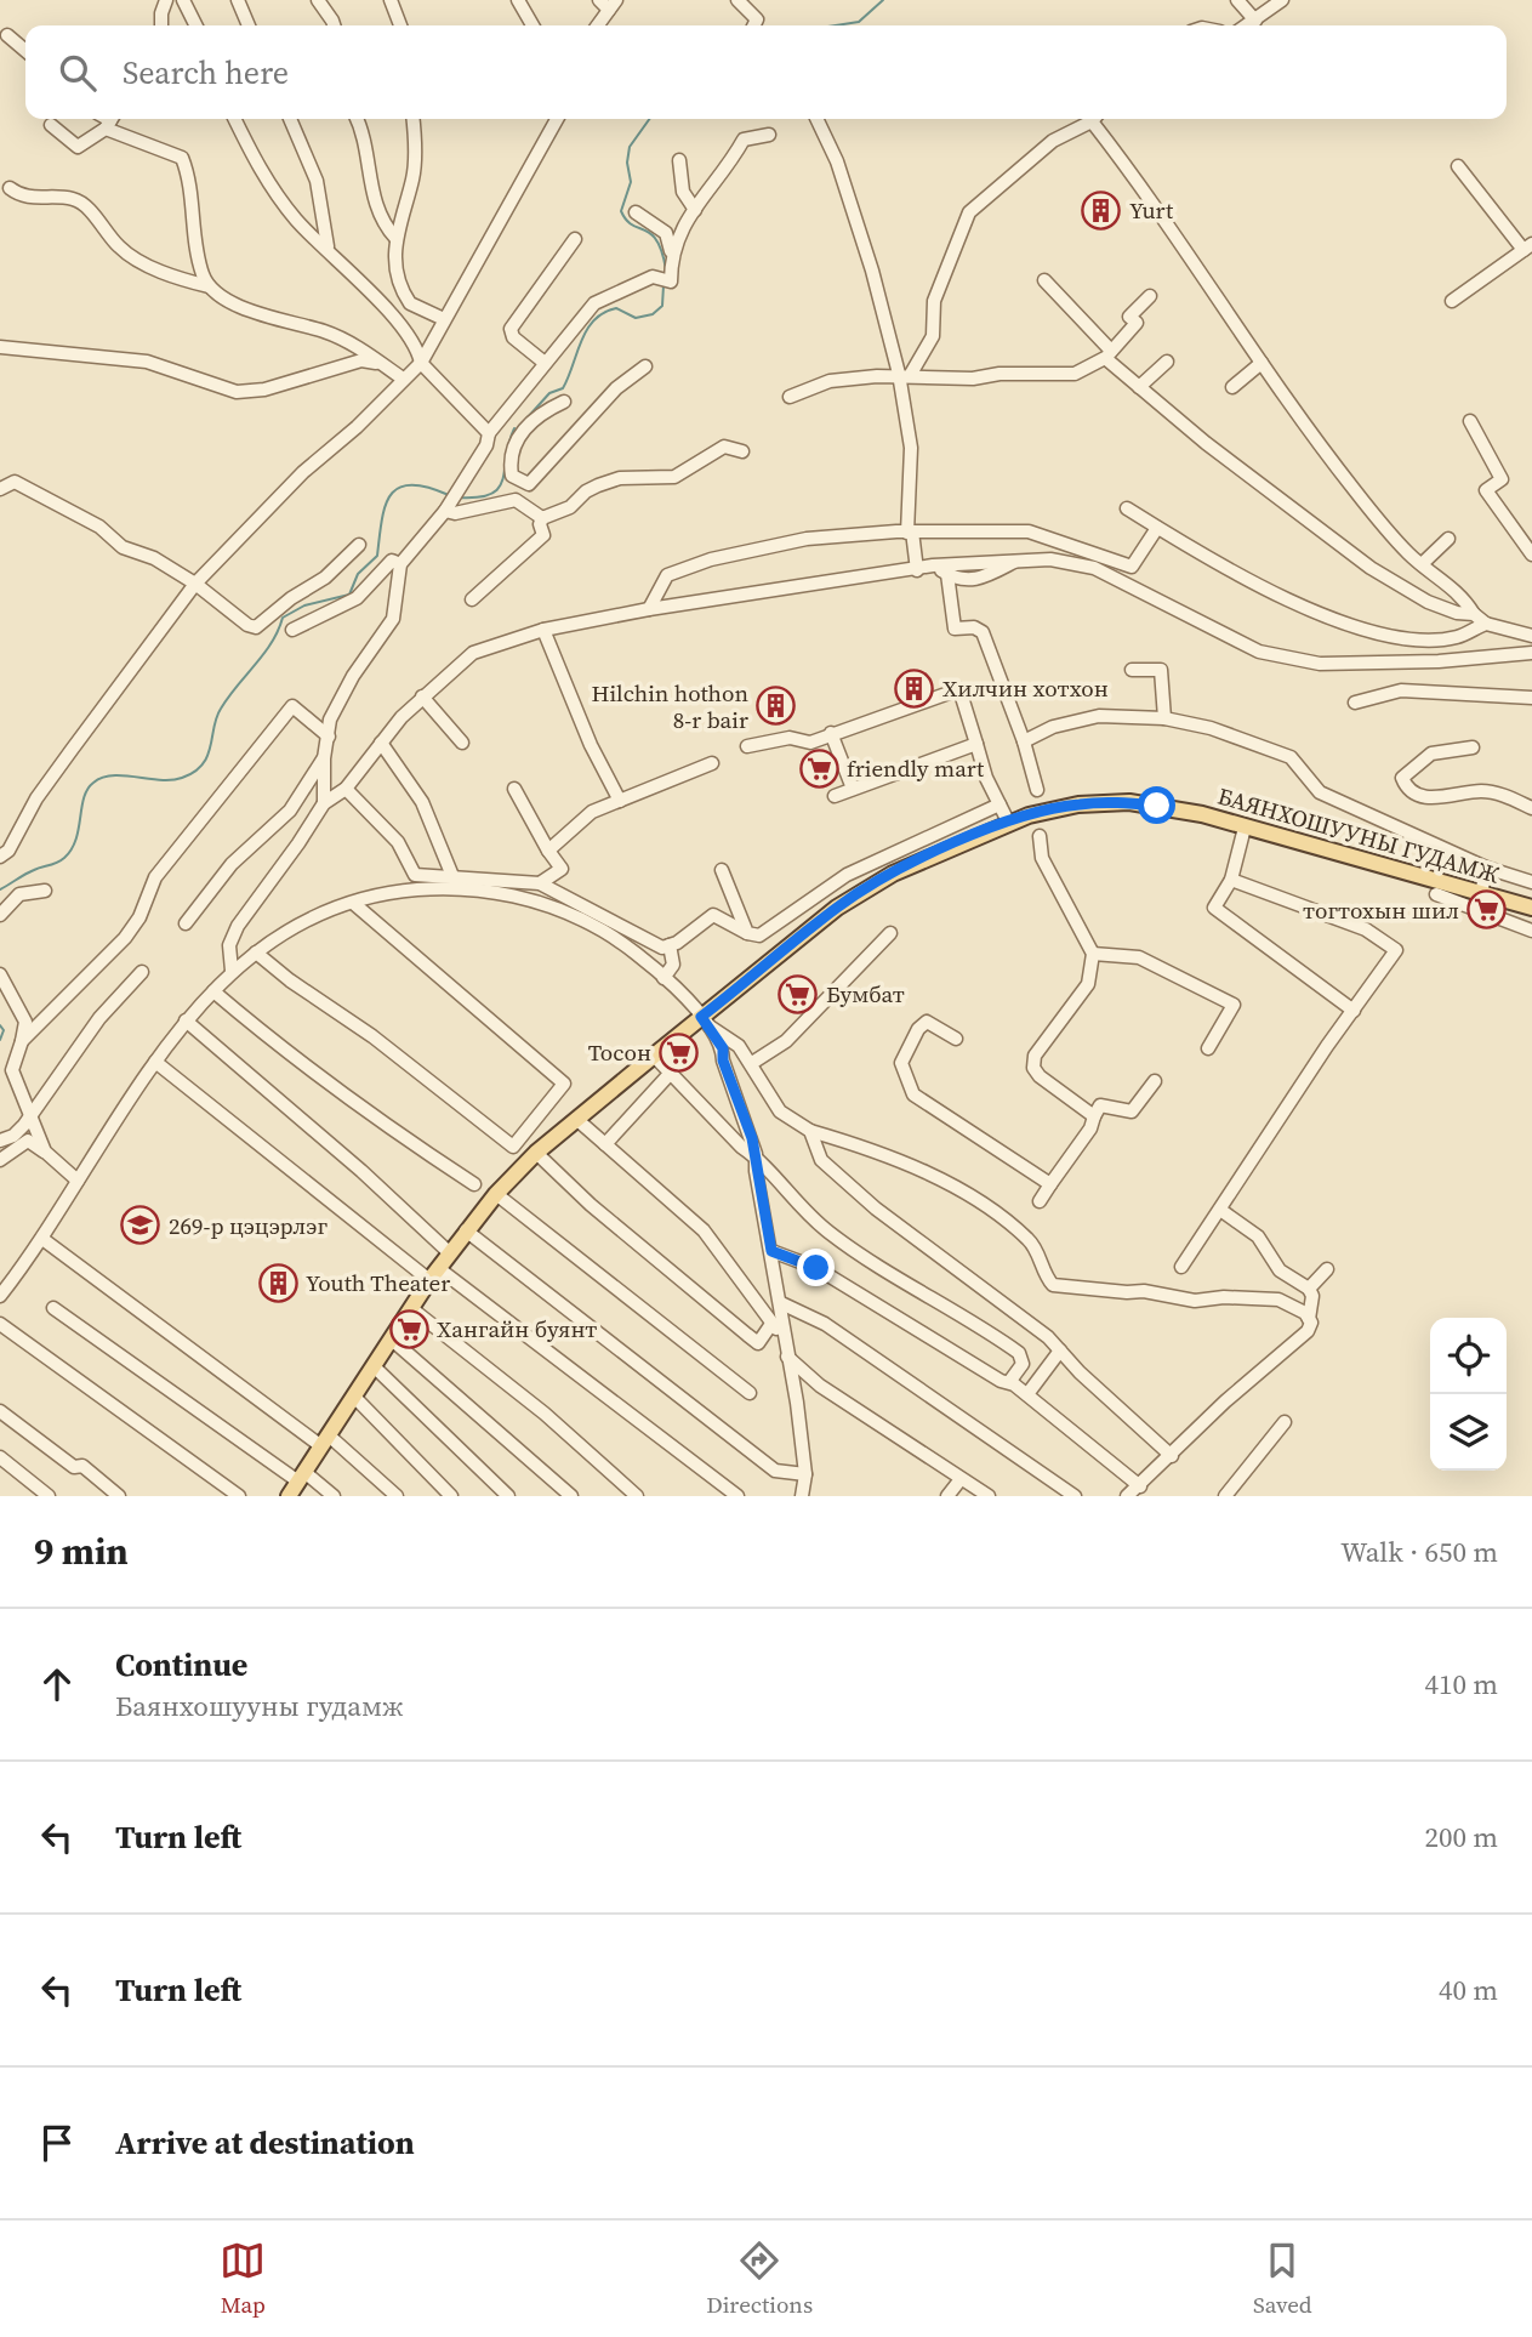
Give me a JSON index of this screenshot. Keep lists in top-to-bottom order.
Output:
{
  "streets": {
    "main road": ["БАЯНХОШУУНЫ ГУДАМЖ"]
  },
  "places": {
    "building": [
      "Yurt",
      "Хилчин хотхон",
      "Hilchin hothon 8-r bair",
      "Youth Theater"
    ],
    "supermarket": [
      "friendly mart",
      "тогтохын шил",
      "Бумбат",
      "Тосон",
      "Хангайн буянт"
    ],
    "school or university": ["269-р цэцэрлэг"]
  },
  "page": {
    "search": "Search here",
    "heading": ["9 min", "Walk · 650 m"],
    "list": [
      ["Continue", "Баянхошууны гудамж", "410 m"],
      ["Turn left", "200 m"],
      ["Turn left", "40 m"],
      "Arrive at destination"
    ],
    "nav": ["Map", "Directions", "Saved"]
  }
}
